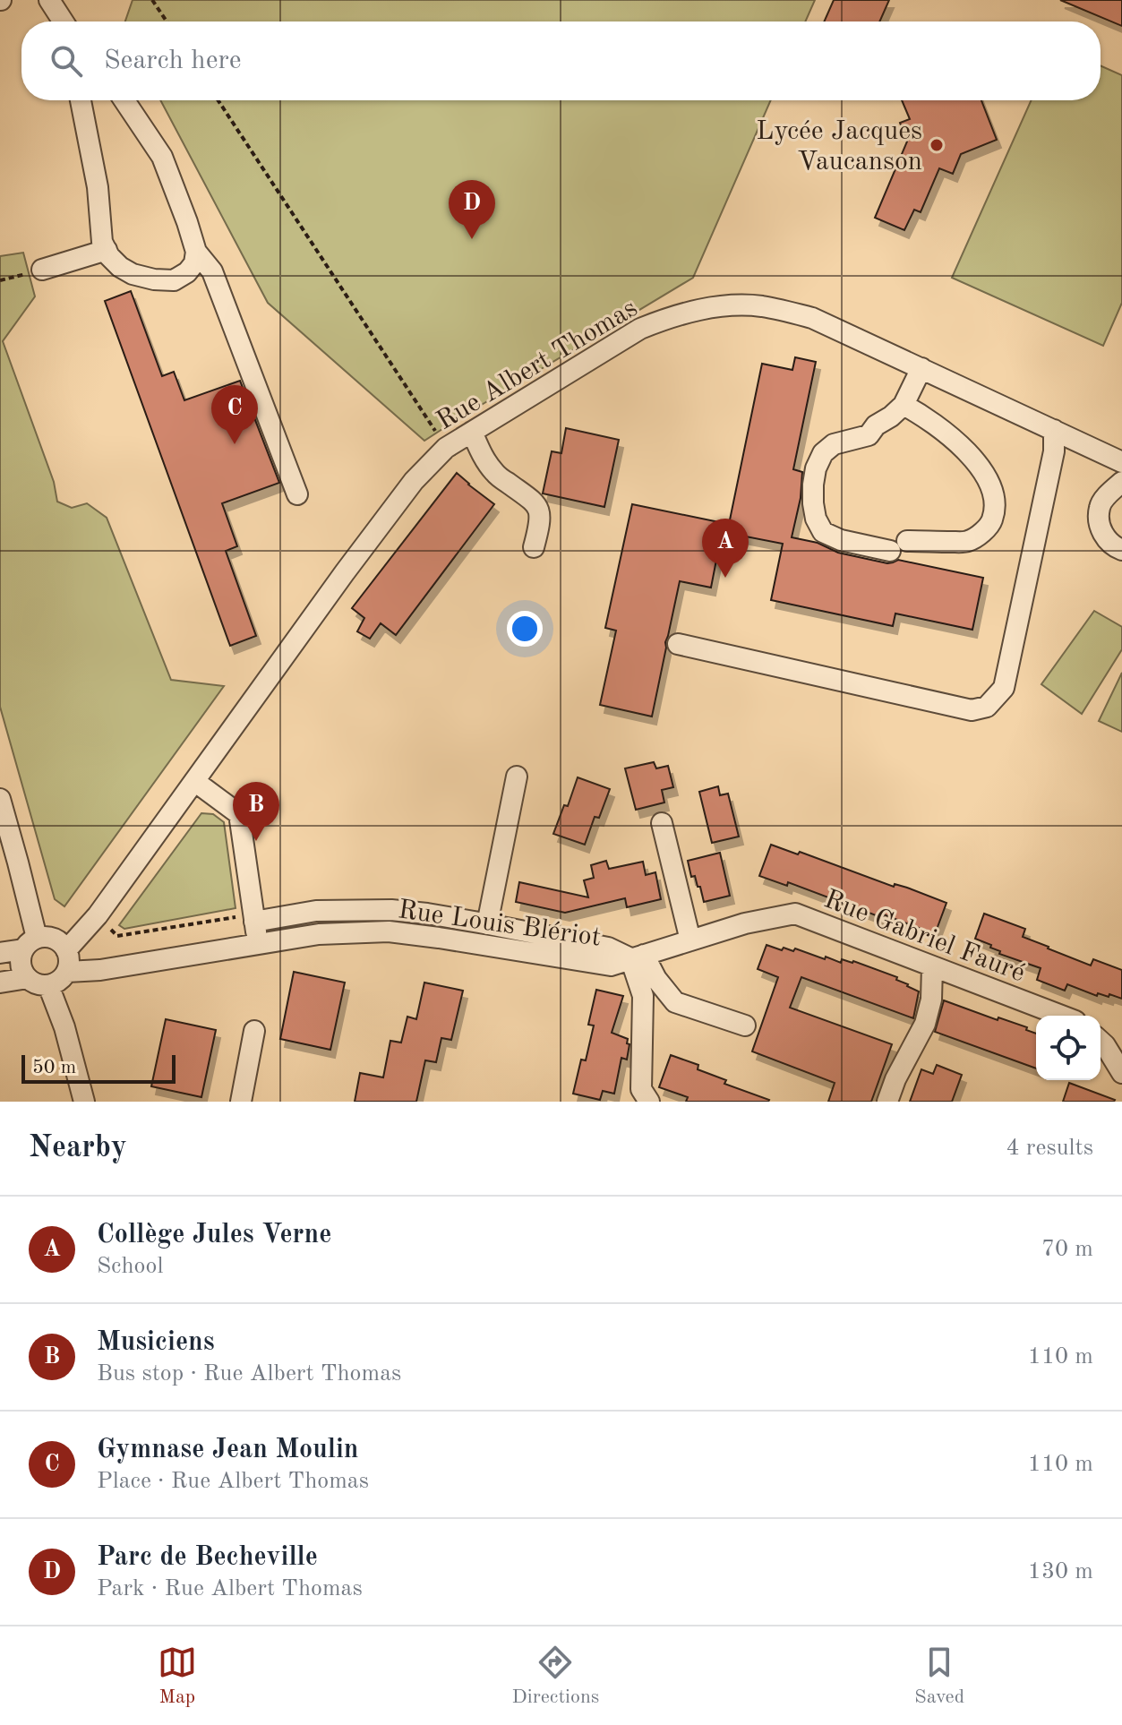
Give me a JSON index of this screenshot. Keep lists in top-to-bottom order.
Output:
{
  "streets": {
    "street": ["Rue Albert Thomas", "Rue Louis Blériot", "Rue Gabriel Fauré"]
  },
  "crossings": [
    ["Rue Albert Thomas", "Rue Louis Blériot"],
    ["Rue Louis Blériot", "Rue Gabriel Fauré"]
  ],
  "places": ["Lycée Jacques Vaucanson"],
  "scale_bar": "50 m",
  "page": {
    "search": "Search here",
    "pins": [
      "D",
      "C",
      "A",
      "B"
    ],
    "scale": "50 m",
    "heading": ["Nearby", "4 results"],
    "list": [
      {
        "mark": "A",
        "name": "Collège Jules Verne",
        "note": "School",
        "value": "70 m"
      },
      {
        "mark": "B",
        "name": "Musiciens",
        "note": "Bus stop · Rue Albert Thomas",
        "value": "110 m"
      },
      {
        "mark": "C",
        "name": "Gymnase Jean Moulin",
        "note": "Place · Rue Albert Thomas",
        "value": "110 m"
      },
      {
        "mark": "D",
        "name": "Parc de Becheville",
        "note": "Park · Rue Albert Thomas",
        "value": "130 m"
      }
    ],
    "nav": ["Map", "Directions", "Saved"]
  }
}
